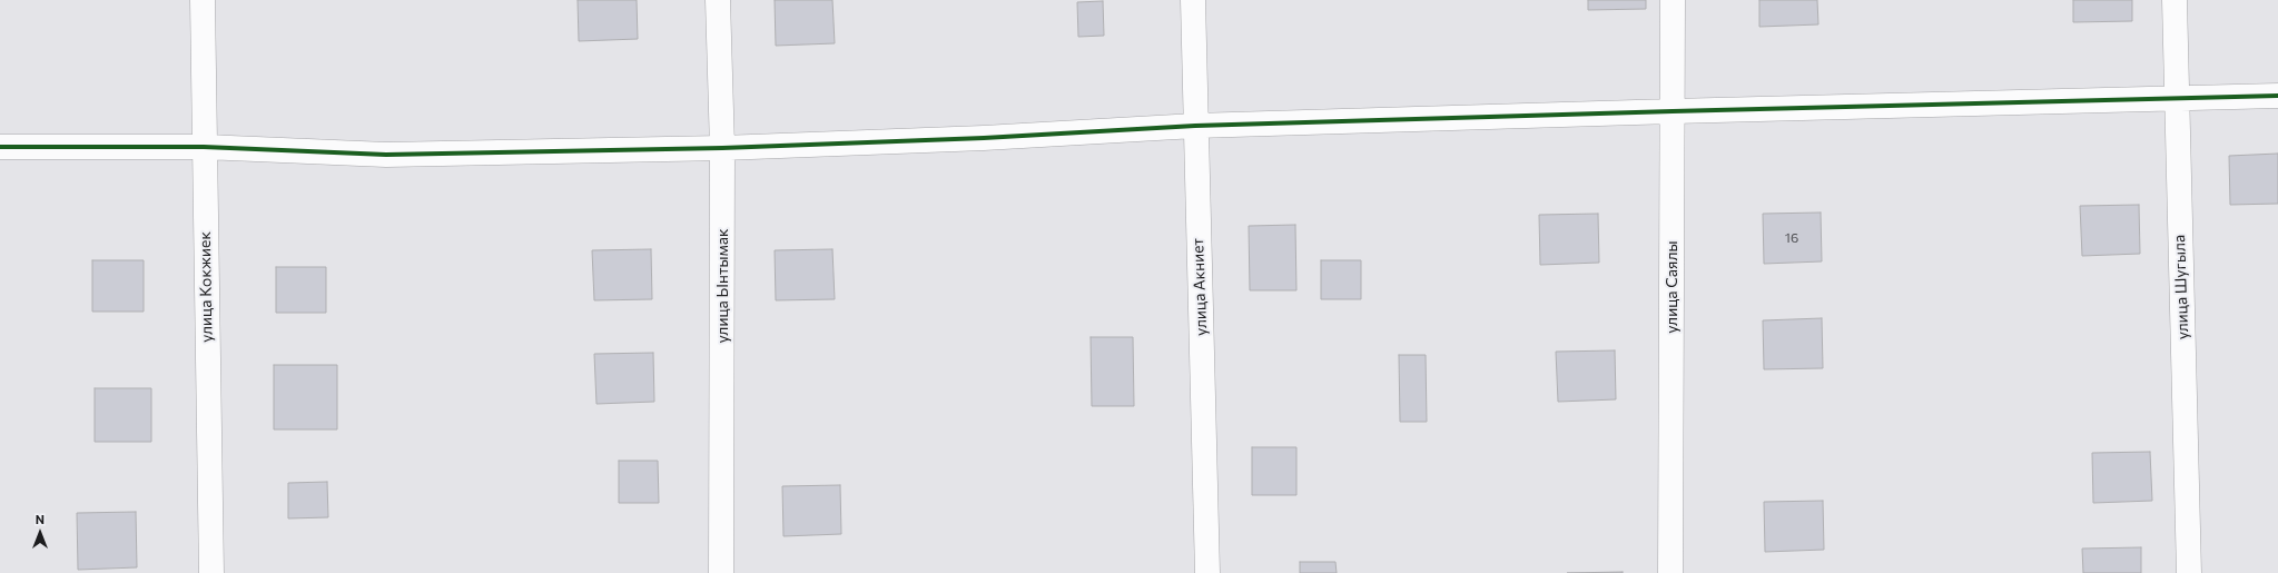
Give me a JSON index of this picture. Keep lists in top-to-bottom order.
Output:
{
  "streets": {
    "street": [
      "улица Ынтымак",
      "улица Кокжиек",
      "улица Акниет",
      "улица Саялы",
      "улица Шугыла"
    ]
  },
  "house_numbers": ["16"],
  "north": "top"
}
